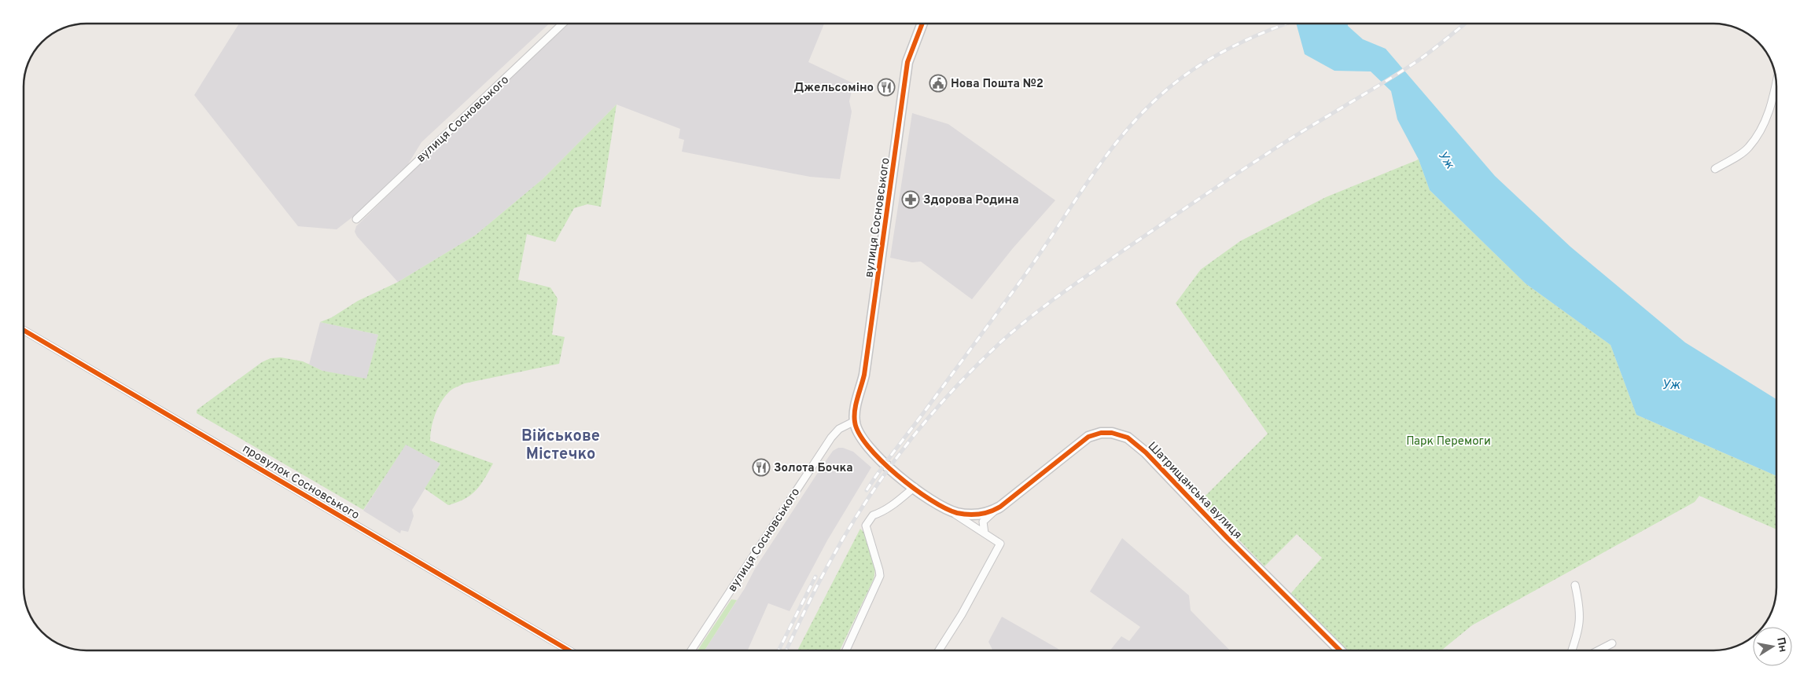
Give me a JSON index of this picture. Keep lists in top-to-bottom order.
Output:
{
  "streets": {
    "street": ["вулиця Сосновського", "провулок Сосновського", "Шатрищанська вулиця"]
  },
  "crossings": [
    ["вулиця Сосновського", "Шатрищанська вулиця"]
  ],
  "districts": ["Військове Містечко"],
  "water": ["Уж"],
  "parks": ["Парк Перемоги"],
  "places": {
    "public building": ["Нова Пошта №2"],
    "restaurant": ["Джельсоміно", "Золота Бочка"],
    "pharmacy": ["Здорова Родина"]
  },
  "north": "right"
}
